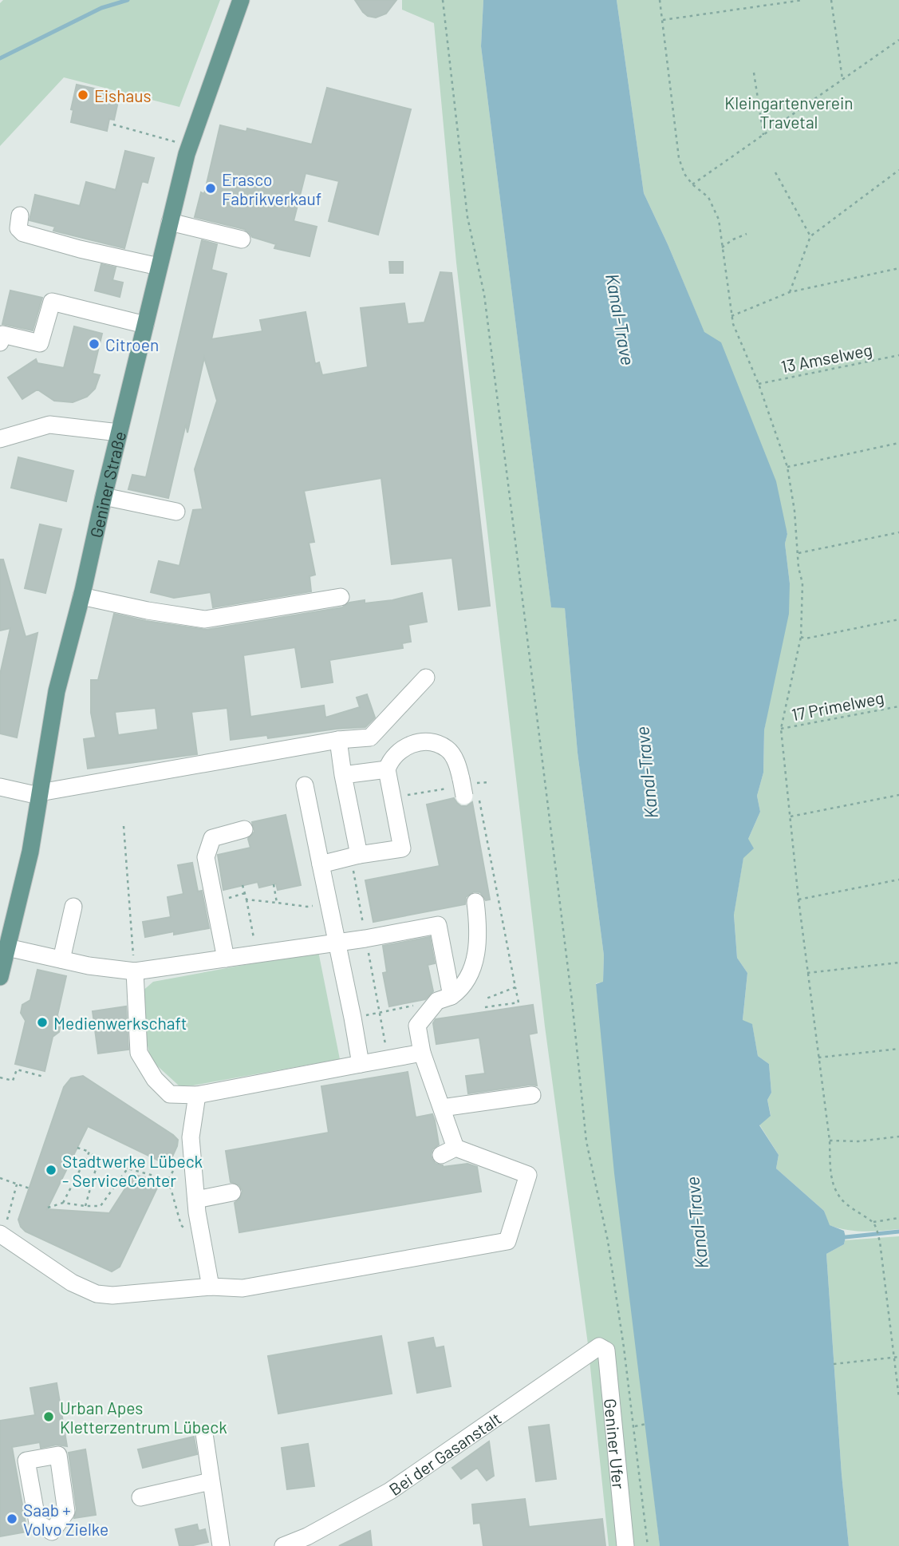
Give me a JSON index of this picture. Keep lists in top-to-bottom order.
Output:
{
  "streets": {
    "main road": ["Geniner Straße"],
    "street": ["Geniner Ufer", "Bei der Gasanstalt"],
    "path": ["13 Amselweg", "17 Primelweg"]
  },
  "crossings": [
    ["Geniner Ufer", "Bei der Gasanstalt"]
  ],
  "water": ["Kanal-Trave"],
  "parks": ["Kleingartenverein Travetal"],
  "places": [
    "Eishaus",
    "Erasco Fabrikverkauf",
    "Citroen",
    "Medienwerkschaft",
    "Stadtwerke Lübeck - ServiceCenter",
    "Urban Apes Kletterzentrum Lübeck",
    "Saab + Volvo Zielke"
  ]
}
